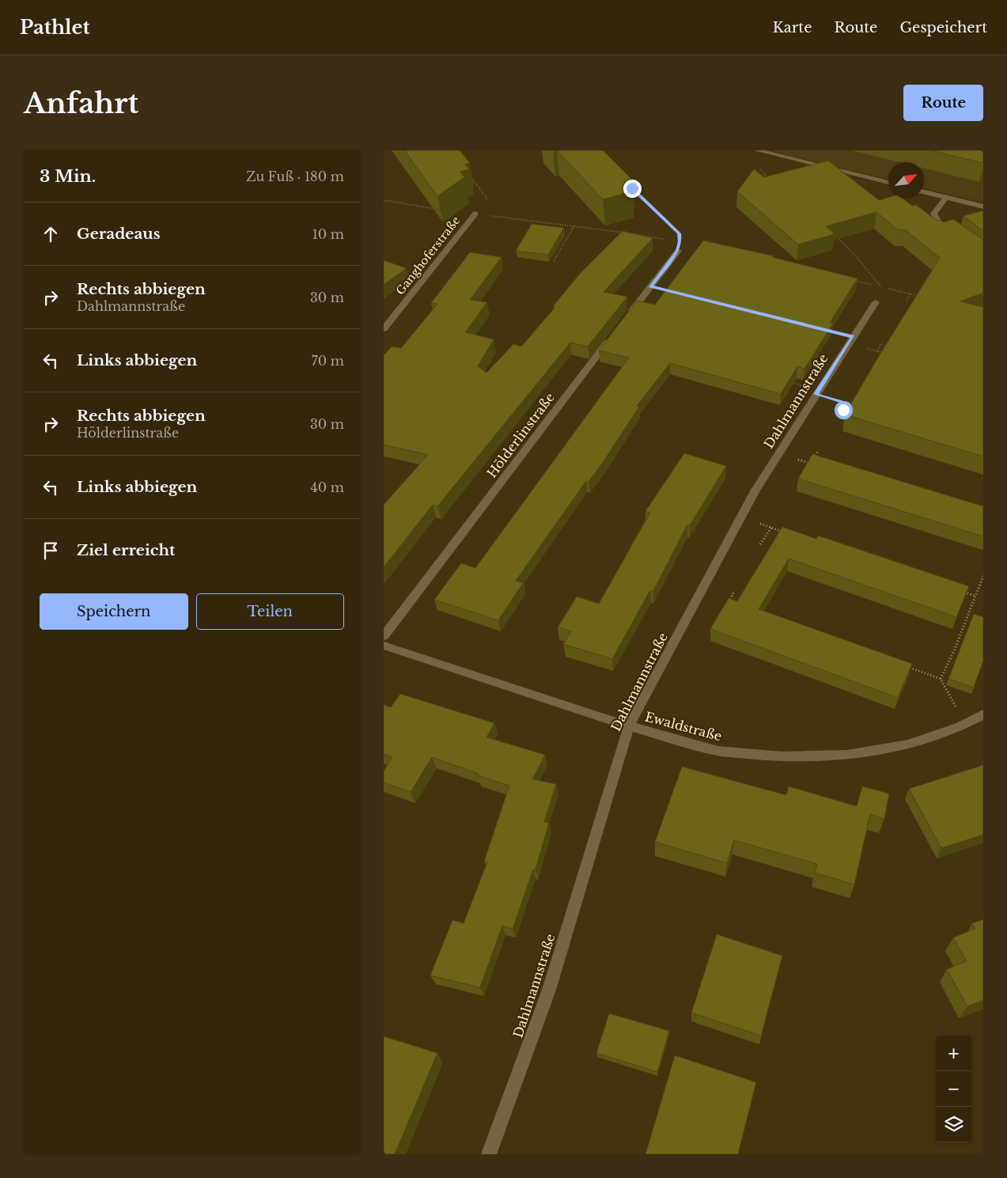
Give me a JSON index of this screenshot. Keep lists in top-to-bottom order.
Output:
{
  "streets": {
    "street": [
      "Ganghoferstraße",
      "Dahlmannstraße",
      "Hölderlinstraße",
      "Ewaldstraße"
    ]
  },
  "crossings": [
    ["Dahlmannstraße", "Ewaldstraße"]
  ],
  "north": "top right",
  "page": {
    "header": "Pathlet",
    "nav": ["Karte", "Route", "Gespeichert"],
    "buttons": [
      "Route",
      ["Speichern", "Teilen"]
    ],
    "title": "Anfahrt",
    "heading": ["3 Min.", "Zu Fuß · 180 m"],
    "list": [
      ["Geradeaus", "10 m"],
      ["Rechts abbiegen", "Dahlmannstraße", "30 m"],
      ["Links abbiegen", "70 m"],
      ["Rechts abbiegen", "Hölderlinstraße", "30 m"],
      ["Links abbiegen", "40 m"],
      "Ziel erreicht"
    ],
    "map_buttons": ["+", "−"]
  }
}
